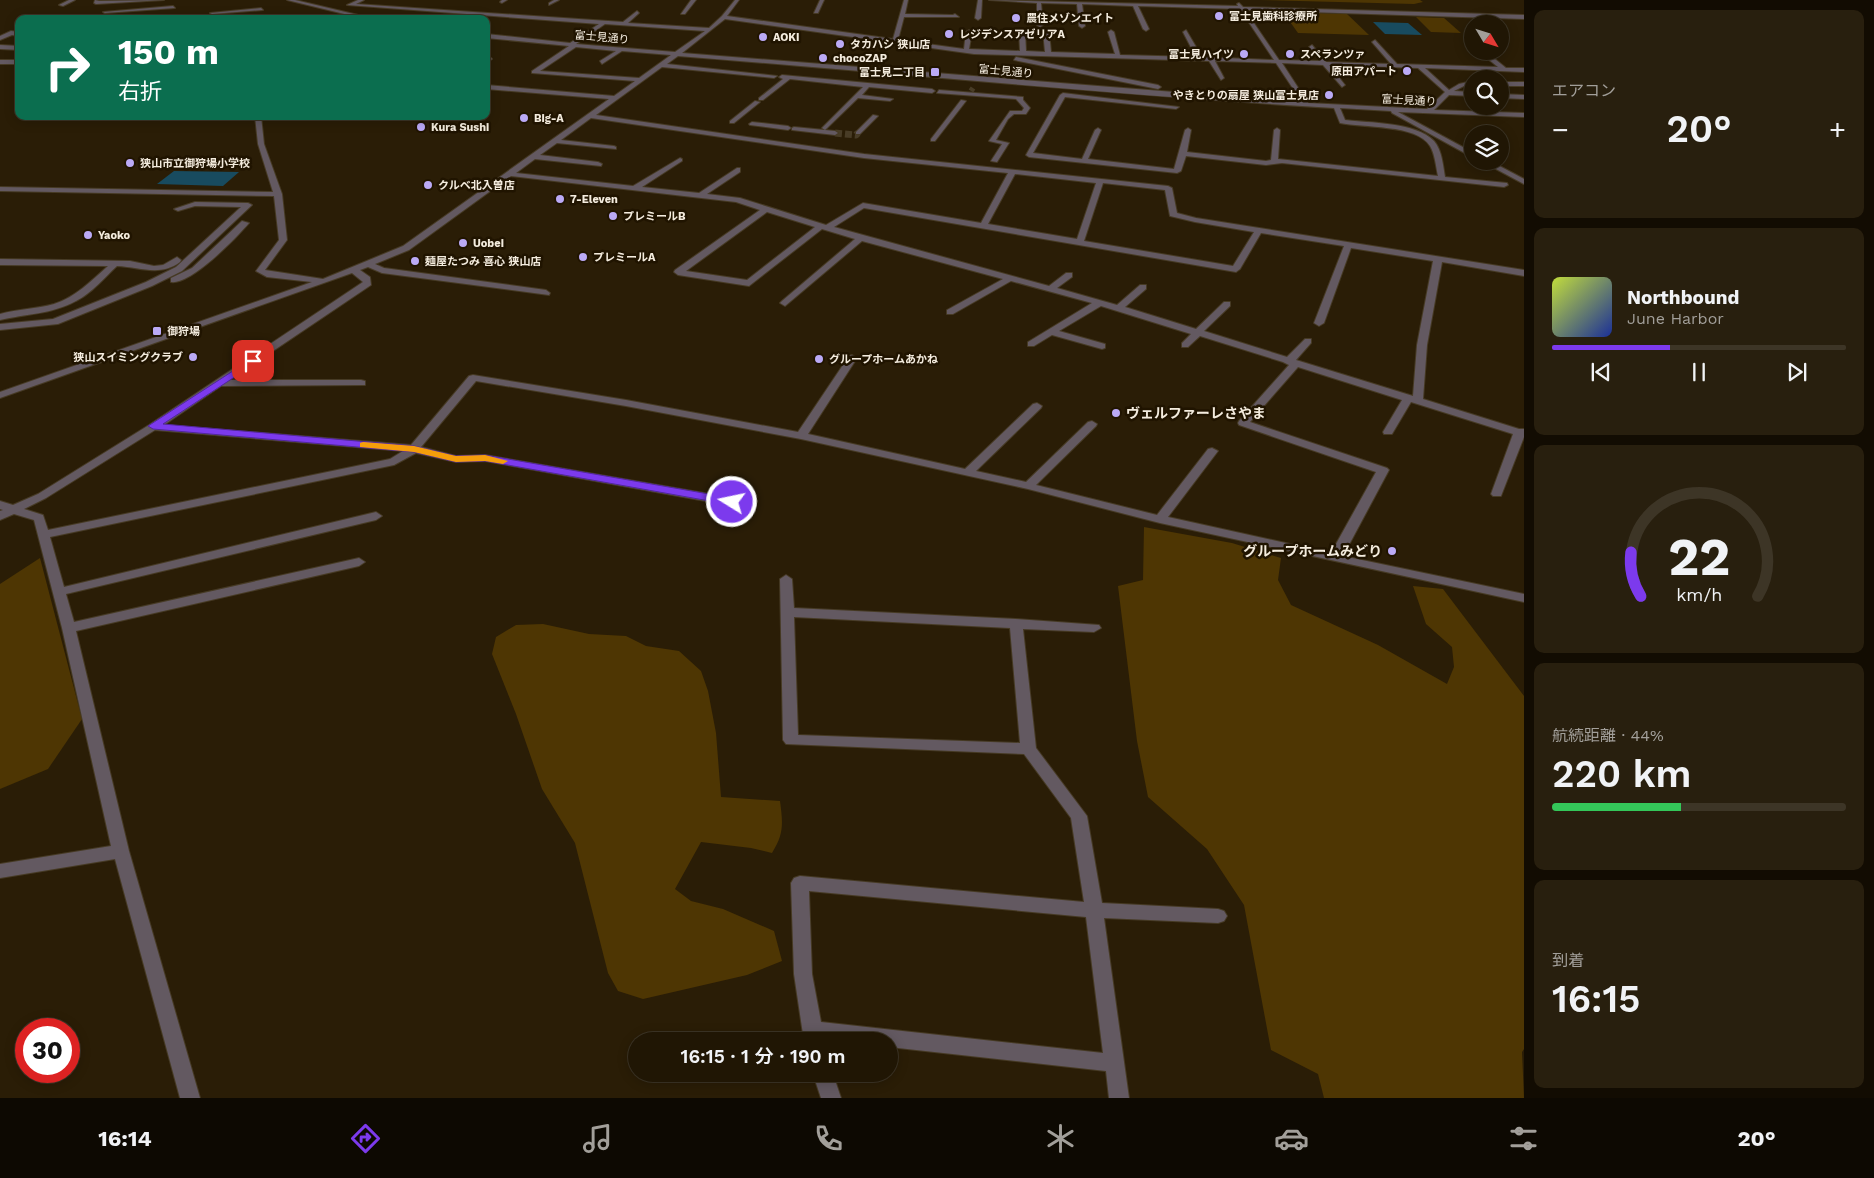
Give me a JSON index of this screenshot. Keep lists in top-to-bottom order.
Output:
{
  "streets": {
    "street": ["富士見通り"]
  },
  "places": {
    "other": [
      "富士見歯科診療所",
      "農住メゾンエイト",
      "レジデンスアゼリアA",
      "AOKI",
      "タカハシ 狭山店",
      "富士見ハイツ",
      "スペランツァ",
      "chocoZAP",
      "原田アパート",
      "やきとりの扇屋 狭山富士見店",
      "Big-A",
      "Kura Sushi",
      "狭山市立御狩場小学校",
      "クルベ北入曽店",
      "7-Eleven",
      "プレミールB",
      "Yaoko",
      "Uobei",
      "プレミールA",
      "麺屋たつみ 喜心 狭山店",
      "狭山スイミングクラブ",
      "グループホームあかね",
      "ヴェルファーレさやま",
      "グループホームみどり"
    ],
    "transit": ["富士見二丁目", "御狩場"]
  },
  "north": "bottom right",
  "page": {
    "tile": [
      "エアコン",
      ["航続距離 · 44%", "220 km"],
      ["到着", "16:15"]
    ],
    "turn": ["150 m", "右折"],
    "heat": ["−", "20°", "+"],
    "song": ["Northbound", "June Harbor"],
    "limit": "30",
    "trip": "16:15 · 1 分 · 190 m",
    "tabs": ["16:14", "20°"],
    "gauge": ["22", "km/h"]
  }
}
